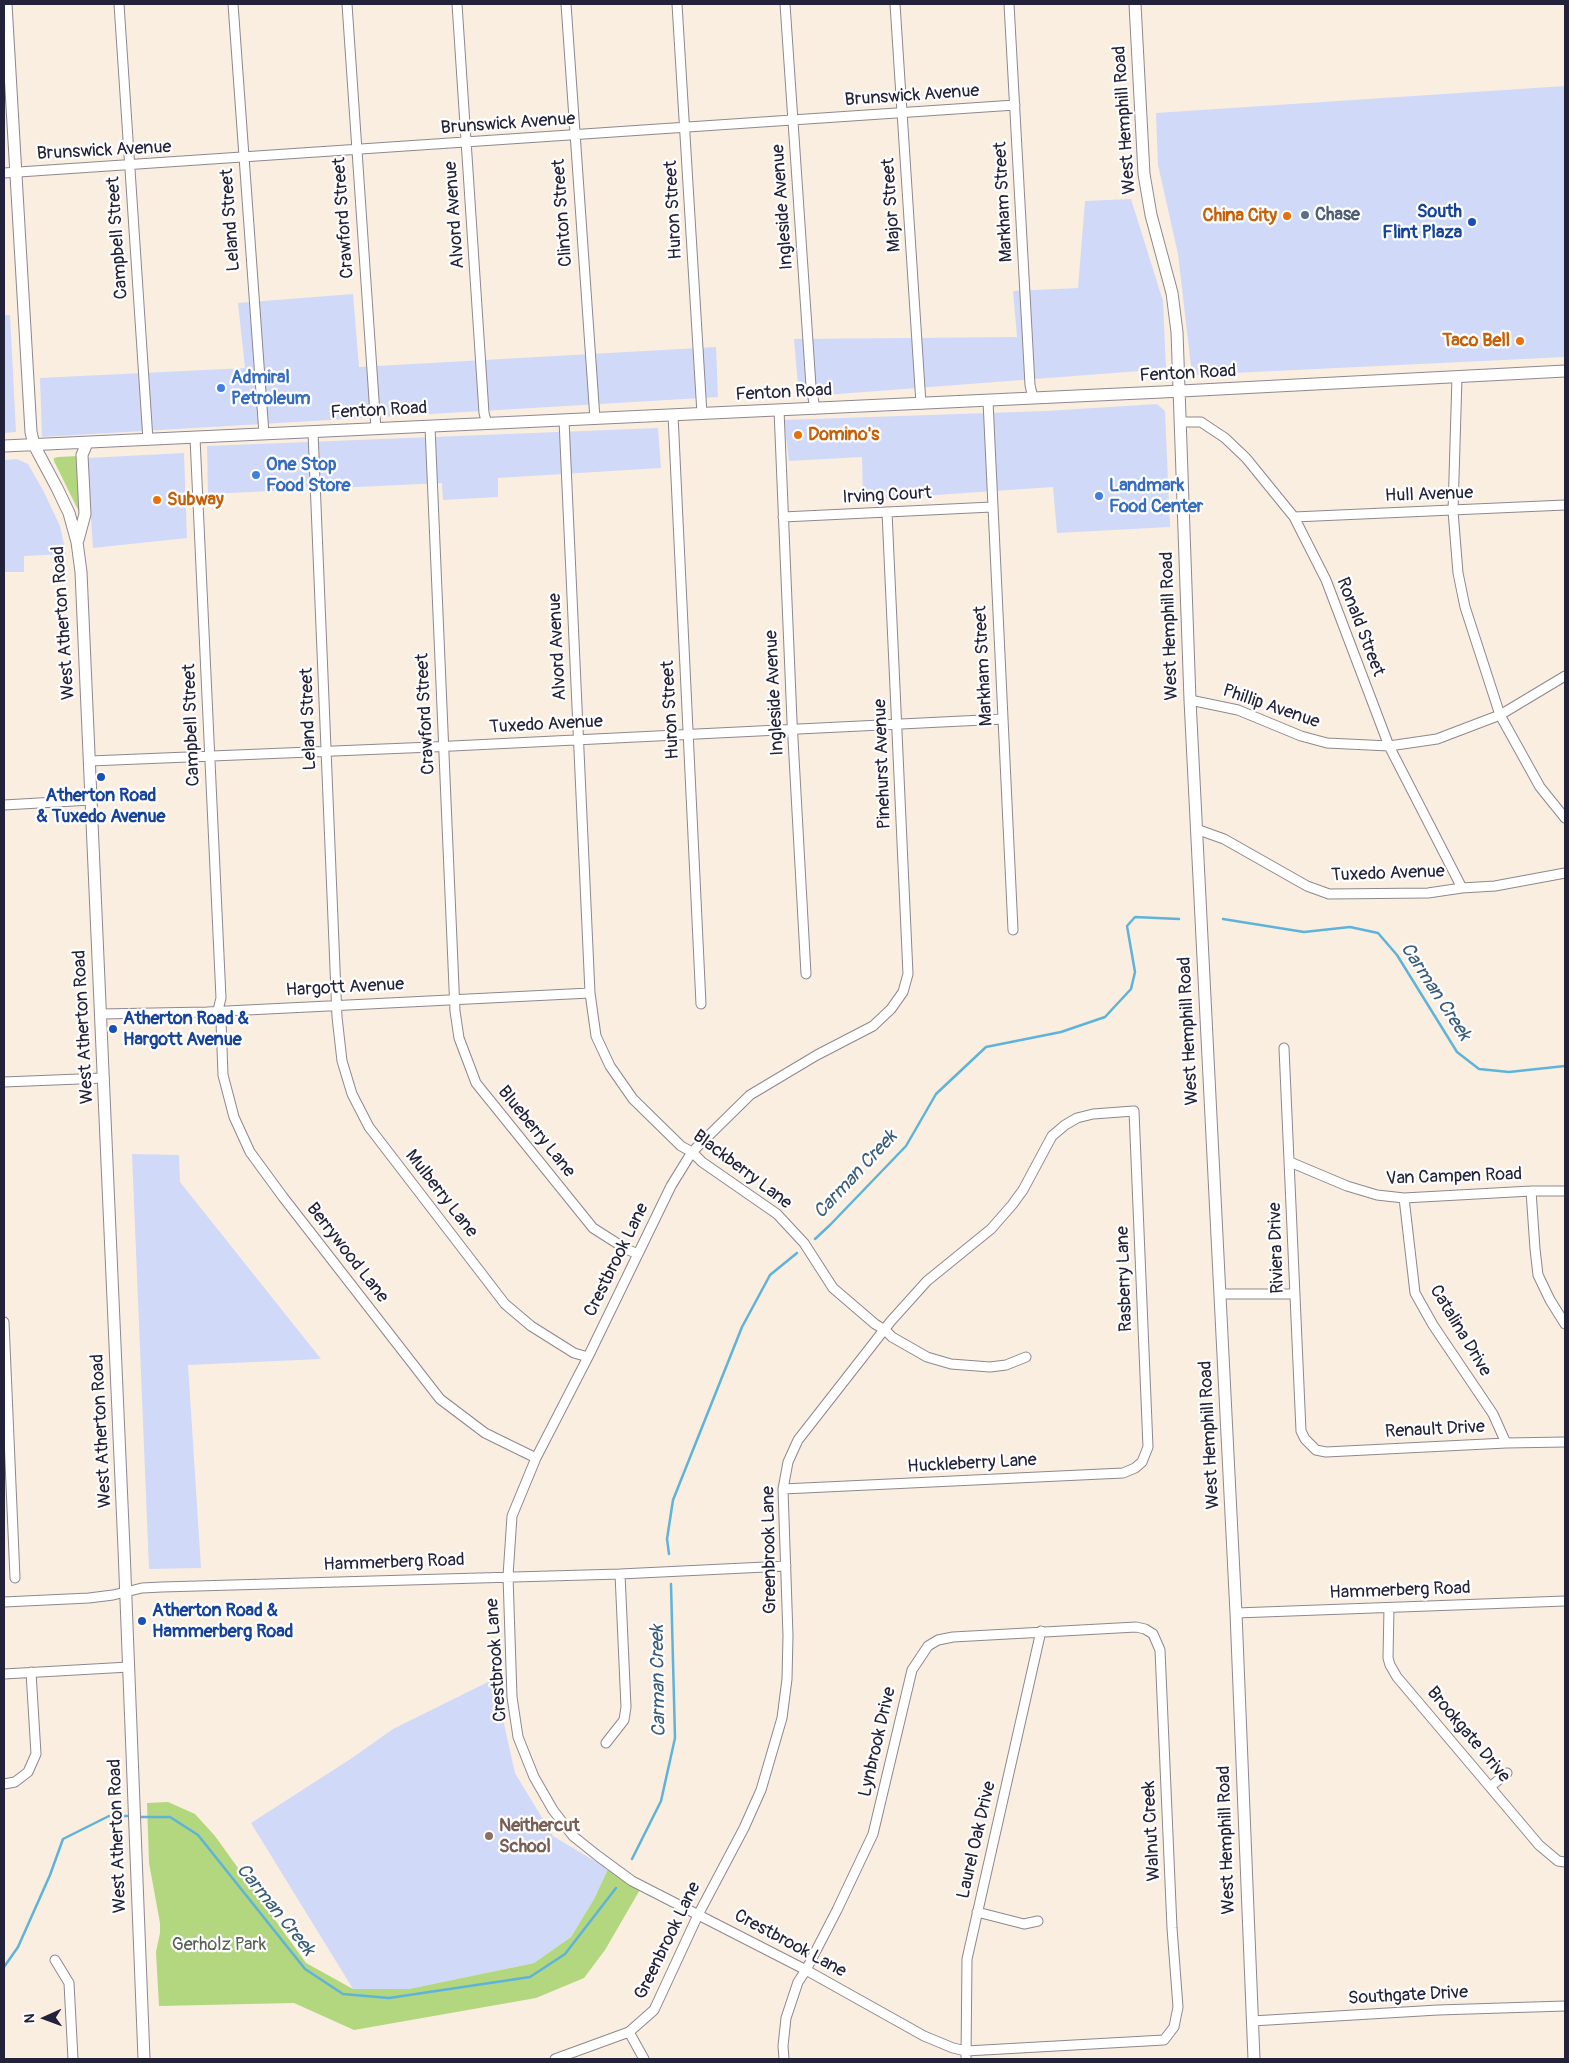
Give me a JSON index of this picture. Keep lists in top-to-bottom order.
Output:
{
  "streets": {
    "street": [
      "Brunswick Avenue",
      "West Hemphill Road",
      "Markham Street",
      "Major Street",
      "Ingleside Avenue",
      "Huron Street",
      "Clinton Street",
      "Alvord Avenue",
      "Crawford Street",
      "Leland Street",
      "Campbell Street",
      "Fenton Road",
      "Hull Avenue",
      "Irving Court",
      "West Atherton Road",
      "Ronald Street",
      "Phillip Avenue",
      "Tuxedo Avenue",
      "Pinehurst Avenue",
      "Hargott Avenue",
      "Blueberry Lane",
      "Blackberry Lane",
      "Van Campen Road",
      "Mulberry Lane",
      "Riviera Drive",
      "Berrywood Lane",
      "Crestbrook Lane",
      "Rasberry Lane",
      "Catalina Drive",
      "Renault Drive",
      "Huckleberry Lane",
      "Greenbrook Lane",
      "Hammerberg Road",
      "Brookgate Drive",
      "Lynbrook Drive",
      "Walnut Creek",
      "Laurel Oak Drive",
      "Southgate Drive"
    ]
  },
  "crossings": [
    ["Brunswick Avenue", "Markham Street"],
    ["Brunswick Avenue", "Major Street"],
    ["Brunswick Avenue", "Ingleside Avenue"],
    ["Brunswick Avenue", "Huron Street"],
    ["Brunswick Avenue", "Clinton Street"],
    ["Brunswick Avenue", "Alvord Avenue"],
    ["Brunswick Avenue", "Crawford Street"],
    ["Brunswick Avenue", "Leland Street"],
    ["Brunswick Avenue", "Campbell Street"],
    ["Brunswick Avenue", "West Atherton Road"],
    ["West Hemphill Road", "Fenton Road"],
    ["West Hemphill Road", "Ronald Street"],
    ["West Hemphill Road", "Phillip Avenue"],
    ["West Hemphill Road", "Tuxedo Avenue"],
    ["West Hemphill Road", "Hammerberg Road"],
    ["West Hemphill Road", "Southgate Drive"],
    ["Markham Street", "Fenton Road"],
    ["Markham Street", "Irving Court"],
    ["Markham Street", "Tuxedo Avenue"],
    ["Major Street", "Fenton Road"],
    ["Ingleside Avenue", "Fenton Road"],
    ["Ingleside Avenue", "Irving Court"],
    ["Ingleside Avenue", "Tuxedo Avenue"],
    ["Huron Street", "Fenton Road"],
    ["Huron Street", "Tuxedo Avenue"],
    ["Clinton Street", "Fenton Road"],
    ["Alvord Avenue", "Fenton Road"],
    ["Alvord Avenue", "Tuxedo Avenue"],
    ["Alvord Avenue", "Hargott Avenue"],
    ["Alvord Avenue", "Blackberry Lane"],
    ["Crawford Street", "Fenton Road"],
    ["Crawford Street", "Tuxedo Avenue"],
    ["Crawford Street", "Hargott Avenue"],
    ["Crawford Street", "Blueberry Lane"],
    ["Leland Street", "Fenton Road"],
    ["Leland Street", "Tuxedo Avenue"],
    ["Leland Street", "Hargott Avenue"],
    ["Leland Street", "Mulberry Lane"],
    ["Campbell Street", "Fenton Road"],
    ["Campbell Street", "Tuxedo Avenue"],
    ["Campbell Street", "Hargott Avenue"],
    ["Campbell Street", "Berrywood Lane"],
    ["Fenton Road", "West Atherton Road"],
    ["Hull Avenue", "Ronald Street"],
    ["Irving Court", "Pinehurst Avenue"],
    ["West Atherton Road", "Tuxedo Avenue"],
    ["West Atherton Road", "Hargott Avenue"],
    ["West Atherton Road", "Hammerberg Road"],
    ["Ronald Street", "Phillip Avenue"],
    ["Ronald Street", "Tuxedo Avenue"],
    ["Tuxedo Avenue", "Pinehurst Avenue"],
    ["Pinehurst Avenue", "Crestbrook Lane"],
    ["Hargott Avenue", "Blueberry Lane"],
    ["Hargott Avenue", "Blackberry Lane"],
    ["Hargott Avenue", "Mulberry Lane"],
    ["Hargott Avenue", "Berrywood Lane"],
    ["Blueberry Lane", "Crestbrook Lane"],
    ["Blackberry Lane", "Crestbrook Lane"],
    ["Blackberry Lane", "Greenbrook Lane"],
    ["Van Campen Road", "Riviera Drive"],
    ["Van Campen Road", "Catalina Drive"],
    ["Mulberry Lane", "Crestbrook Lane"],
    ["Riviera Drive", "Renault Drive"],
    ["Berrywood Lane", "Crestbrook Lane"],
    ["Crestbrook Lane", "Greenbrook Lane"],
    ["Crestbrook Lane", "Hammerberg Road"],
    ["Crestbrook Lane", "Lynbrook Drive"],
    ["Crestbrook Lane", "Walnut Creek"],
    ["Crestbrook Lane", "Laurel Oak Drive"],
    ["Rasberry Lane", "Huckleberry Lane"],
    ["Rasberry Lane", "Greenbrook Lane"],
    ["Catalina Drive", "Renault Drive"],
    ["Huckleberry Lane", "Greenbrook Lane"],
    ["Greenbrook Lane", "Hammerberg Road"],
    ["Hammerberg Road", "Brookgate Drive"],
    ["Lynbrook Drive", "Walnut Creek"],
    ["Lynbrook Drive", "Laurel Oak Drive"]
  ],
  "water": ["Carman Creek"],
  "parks": ["Gerholz Park"],
  "places": [
    "Chase",
    "China City",
    "South Flint Plaza",
    "Taco Bell",
    "Admiral Petroleum",
    "Domino's",
    "One Stop Food Store",
    "Landmark Food Center",
    "Subway",
    "Atherton Road & Tuxedo Avenue",
    "Atherton Road & Hargott Avenue",
    "Atherton Road & Hammerberg Road",
    "Neithercut School"
  ],
  "north": "left"
}
